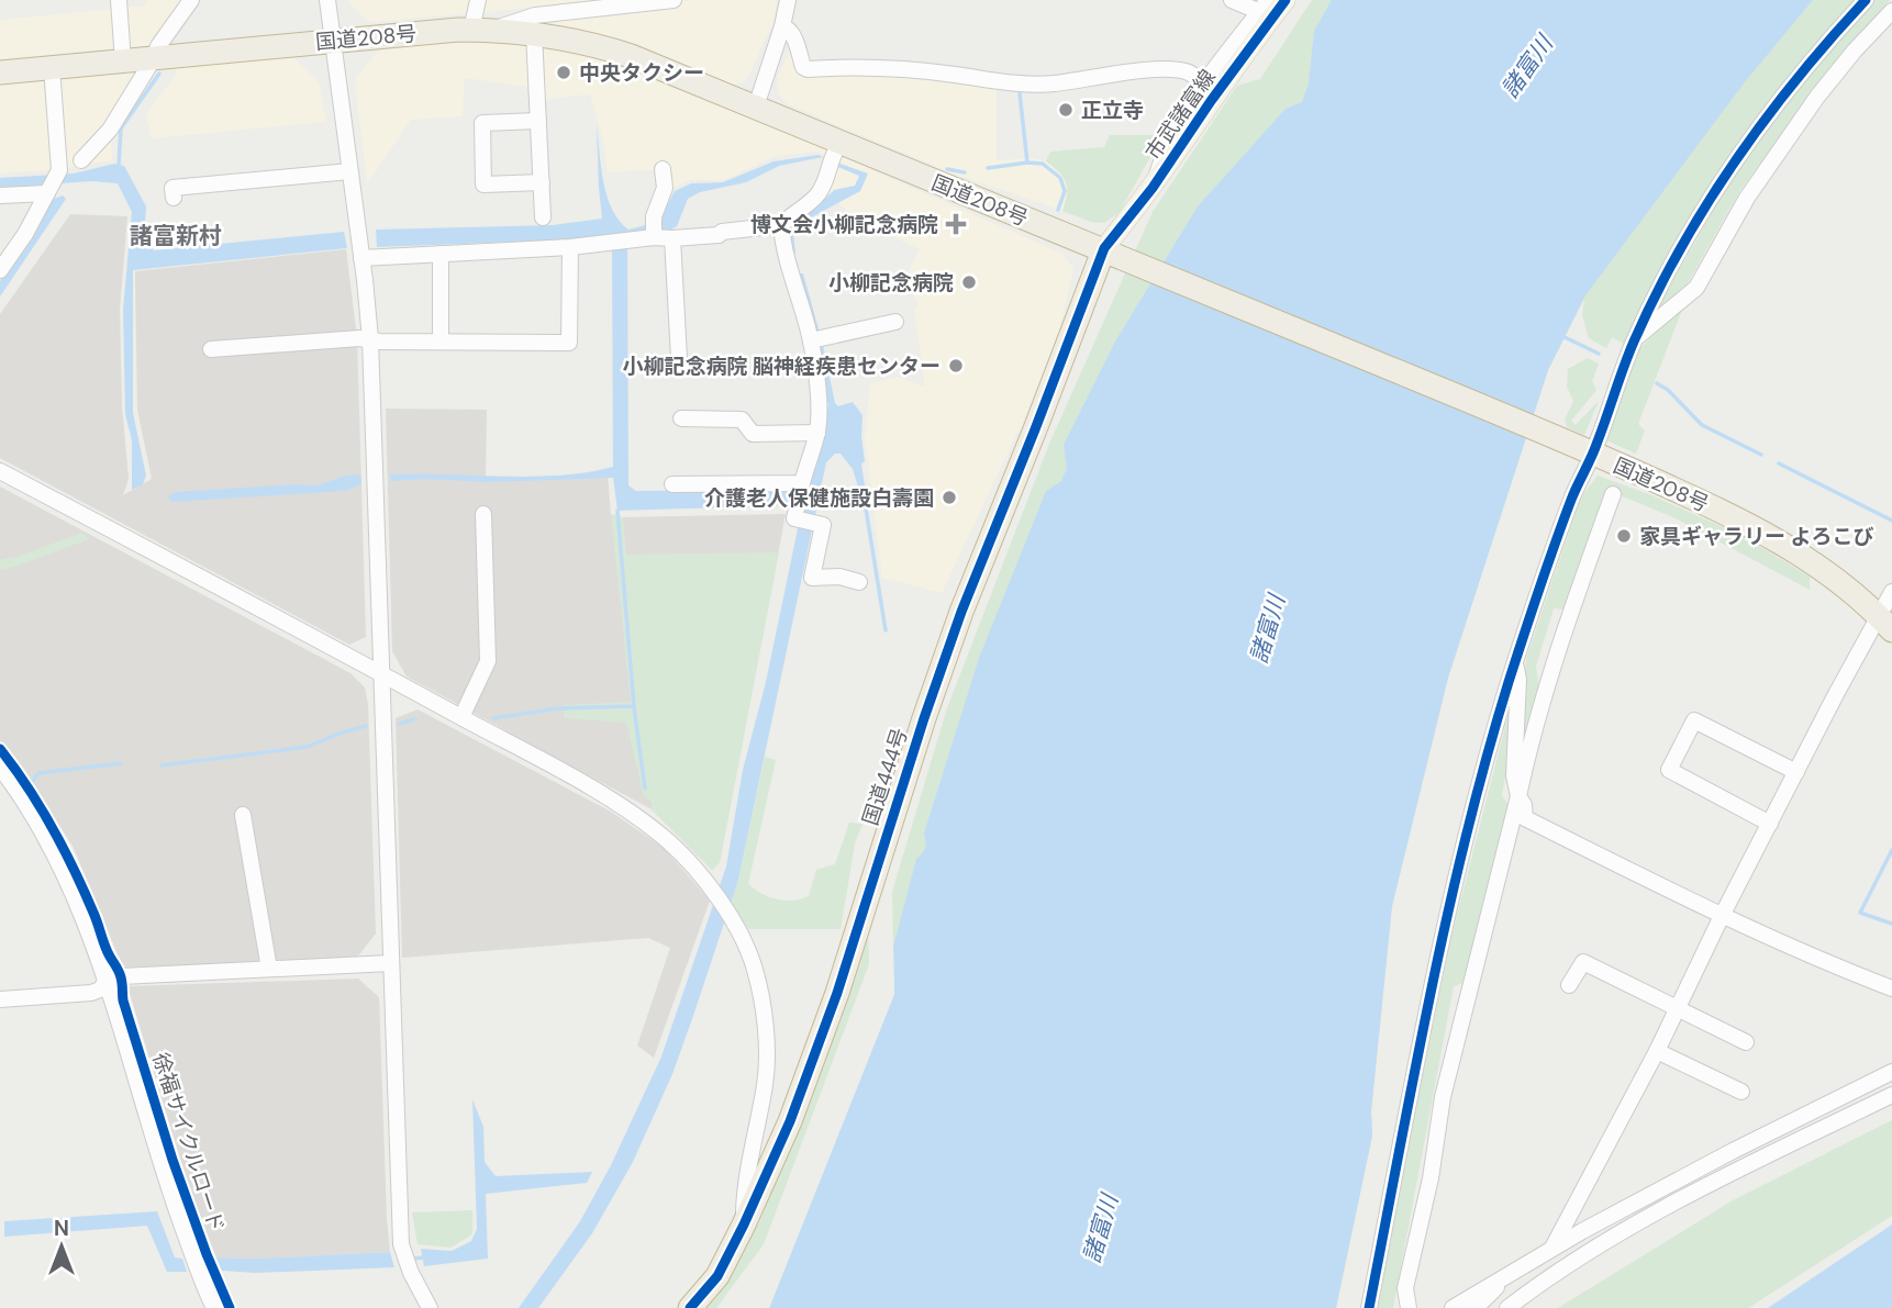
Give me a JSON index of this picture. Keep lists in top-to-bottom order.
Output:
{
  "streets": {
    "highway": ["国道208号", "国道444号"],
    "main road": ["市武諸富線"],
    "cycle path": ["徐福サイクルロード"]
  },
  "crossings": [
    ["国道208号", "市武諸富線"],
    ["国道208号", "国道444号"],
    ["市武諸富線", "国道444号"]
  ],
  "districts": ["諸富新村"],
  "water": ["諸富川"],
  "places": {
    "other": [
      "中央タクシー",
      "正立寺",
      "小柳記念病院",
      "小柳記念病院 脳神経疾患センター",
      "介護老人保健施設白壽園",
      "家具ギャラリー よろこび"
    ],
    "health": ["博文会小柳記念病院"]
  },
  "north": "top"
}
